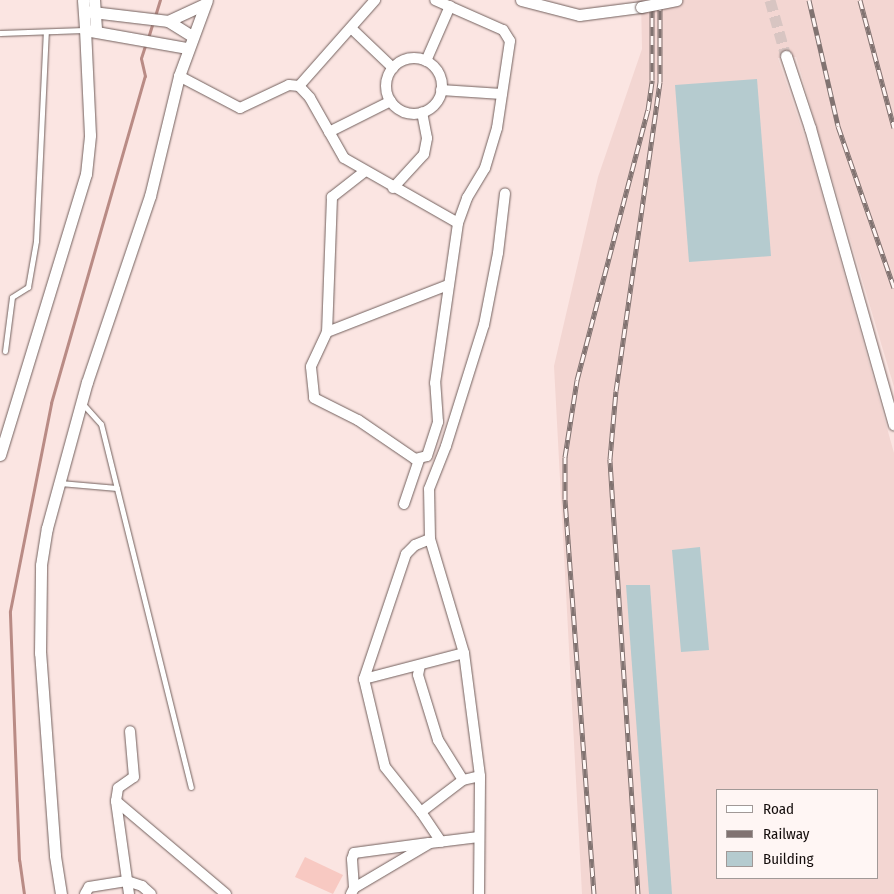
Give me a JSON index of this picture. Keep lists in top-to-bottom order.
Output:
{
  "legend": ["Road", "Railway", "Building"]
}
